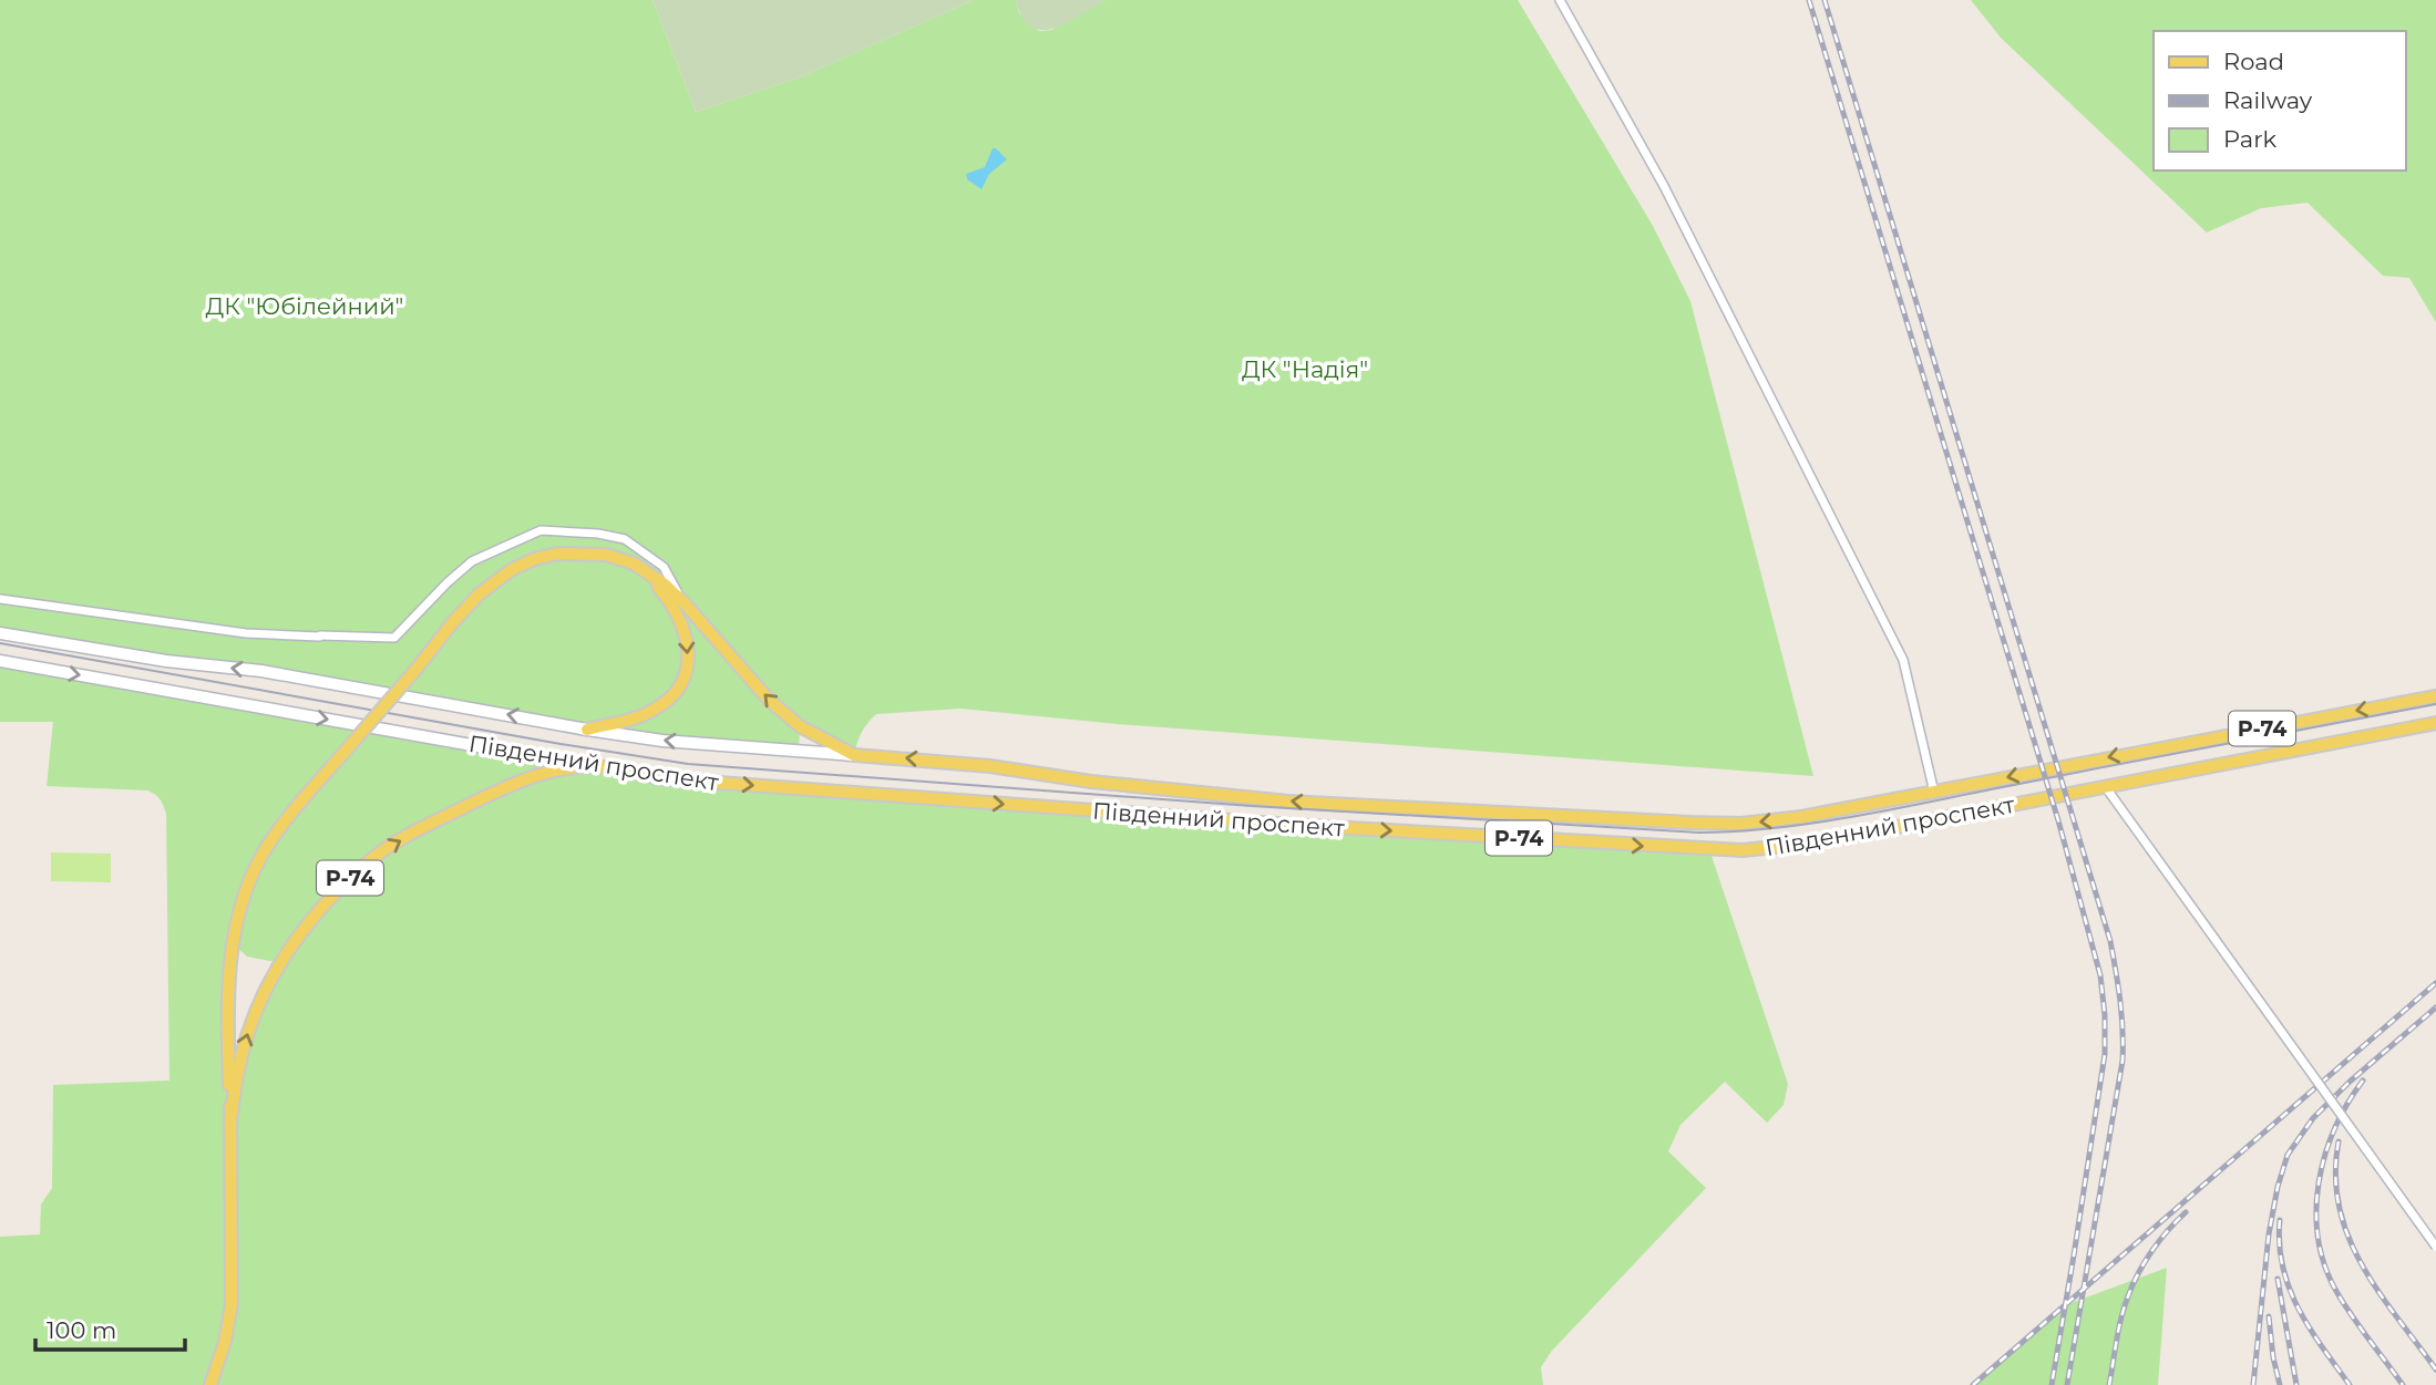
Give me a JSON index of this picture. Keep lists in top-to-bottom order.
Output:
{
  "streets": {
    "main road": ["Р-74", "Південний проспект"]
  },
  "crossings": [
    ["Р-74", "Південний проспект"]
  ],
  "parks": ["ДК \"Юбілейний\"", "ДК \"Надія\""],
  "legend": ["Road", "Railway", "Park"],
  "scale_bar": "100 m"
}
